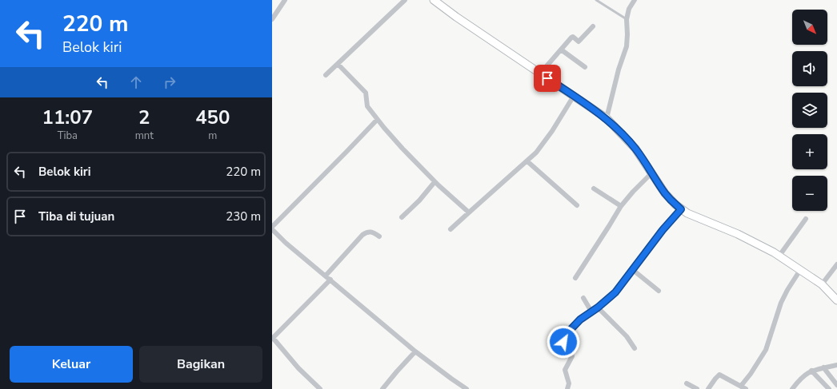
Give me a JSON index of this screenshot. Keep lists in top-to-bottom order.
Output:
{
  "north": "bottom right",
  "page": {
    "turn": ["220 m", "Belok kiri"],
    "map_buttons": ["+", "−"],
    "eta": [
      "11:07",
      "Tiba",
      "2",
      "mnt",
      "450",
      "m"
    ],
    "list": [
      {
        "name": "Belok kiri",
        "value": "220 m"
      },
      {
        "name": "Tiba di tujuan",
        "value": "230 m"
      }
    ],
    "buttons": ["Keluar", "Bagikan"]
  }
}
